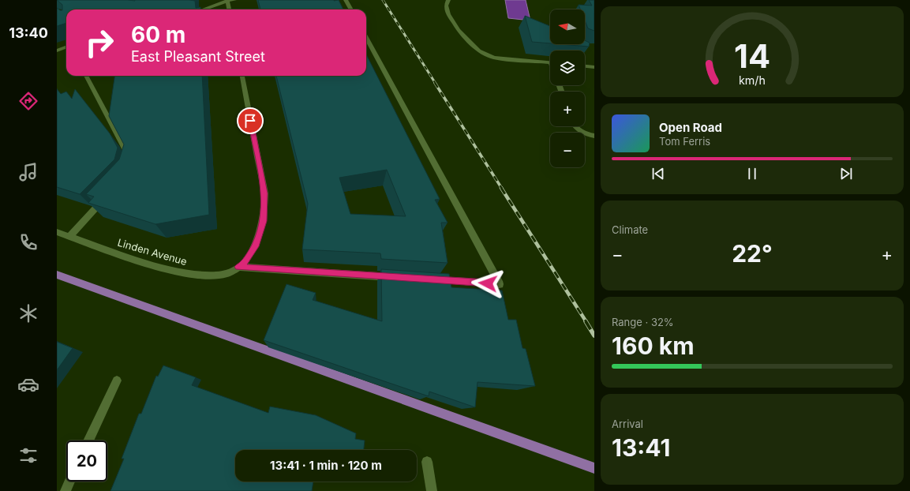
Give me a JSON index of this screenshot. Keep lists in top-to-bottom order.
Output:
{
  "streets": {
    "street": ["Linden Avenue"]
  },
  "north": "left",
  "page": {
    "tabs": "13:40",
    "map_buttons": ["+", "−"],
    "turn": ["60 m", "East Pleasant Street"],
    "song": ["Open Road", "Tom Ferris"],
    "tile": [
      "Climate",
      ["Range · 32%", "160 km"],
      ["Arrival", "13:41"]
    ],
    "heat": ["−", "22°", "+"],
    "limit": "20",
    "trip": "13:41 · 1 min · 120 m",
    "gauge": ["14", "km/h"]
  }
}
